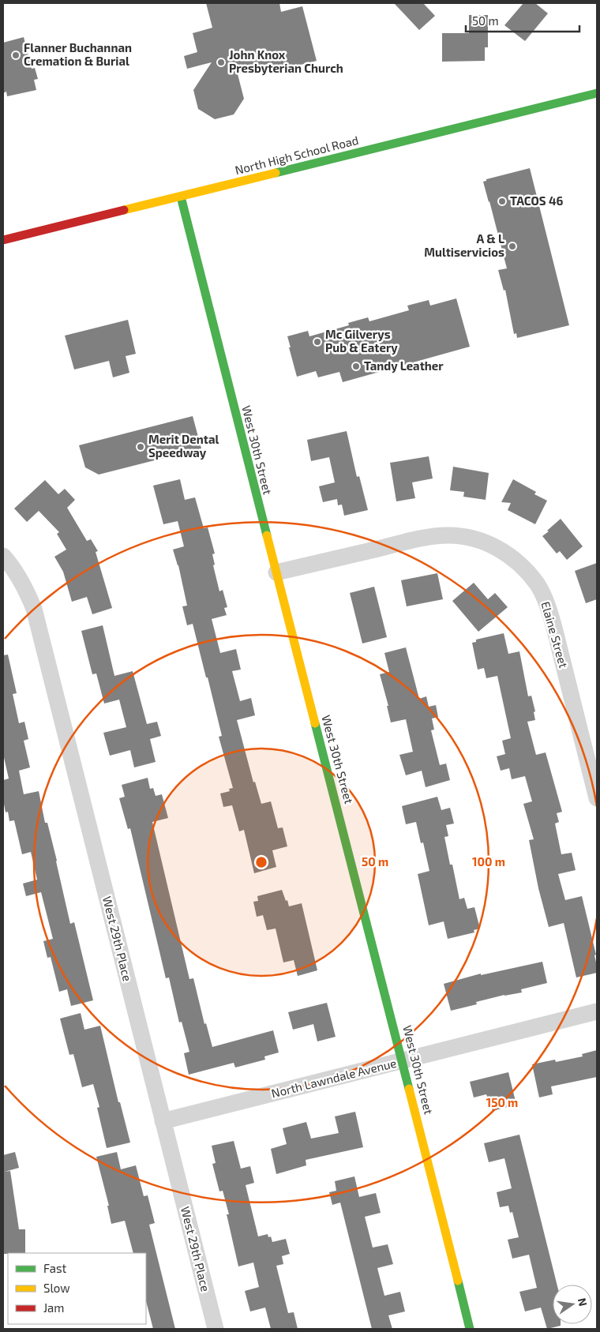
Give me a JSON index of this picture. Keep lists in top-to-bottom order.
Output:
{
  "streets": {
    "street": [
      "North High School Road",
      "West 30th Street",
      "Elaine Street",
      "West 29th Place",
      "North Lawndale Avenue"
    ]
  },
  "crossings": [
    ["North High School Road", "West 30th Street"],
    ["West 30th Street", "Elaine Street"],
    ["West 30th Street", "North Lawndale Avenue"],
    ["West 29th Place", "North Lawndale Avenue"]
  ],
  "places": [
    "Flanner Buchannan Cremation & Burial",
    "John Knox Presbyterian Church",
    "TACOS 46",
    "A & L Multiservicios",
    "Mc Gilverys Pub & Eatery",
    "Tandy Leather",
    "Merit Dental Speedway"
  ],
  "legend": ["Fast", "Slow", "Jam"],
  "scale_bar": "50 m",
  "north": "right",
  "rings": ["50 m", "100 m", "150 m"]
}
